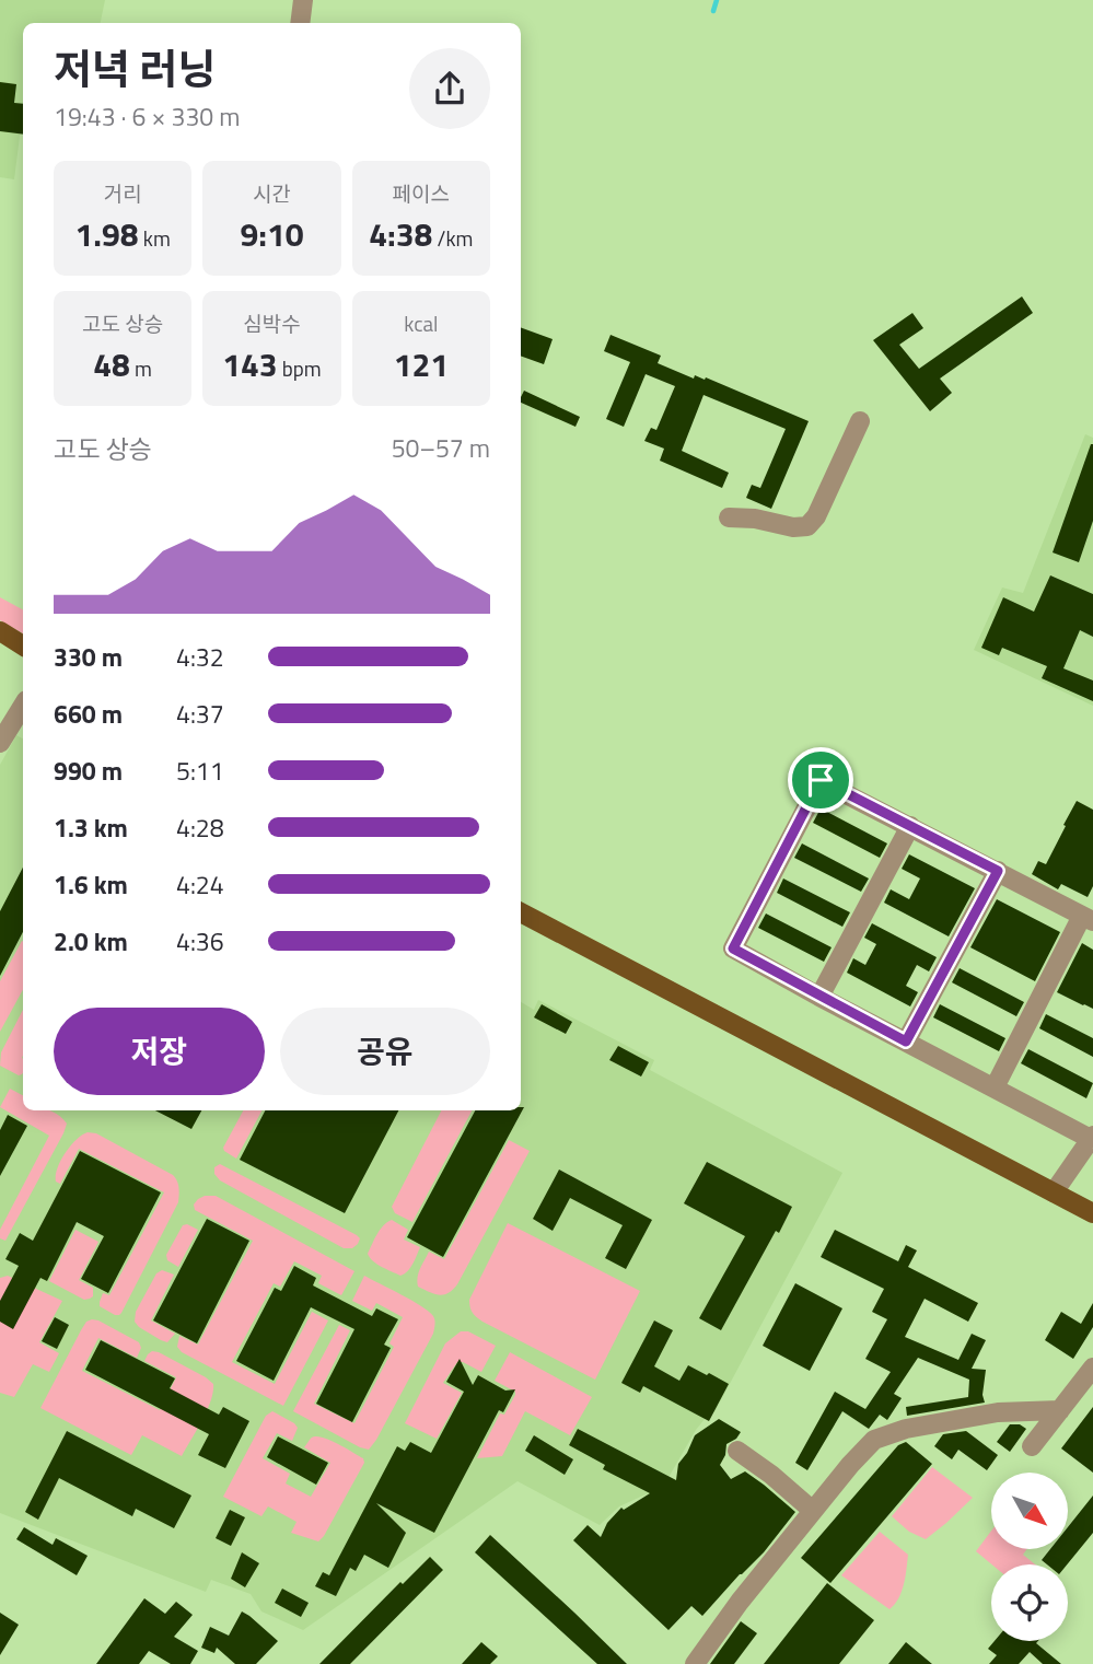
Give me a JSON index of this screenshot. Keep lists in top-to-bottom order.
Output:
{
  "north": "bottom right",
  "page": {
    "heading": ["저녁 러닝", "19:43 · 6 × 330 m"],
    "stats": [
      ["거리", "1.98 km"],
      ["시간", "9:10"],
      ["페이스", "4:38 /km"],
      ["고도 상승", "48 m"],
      ["심박수", "143 bpm"],
      ["kcal", "121"]
    ],
    "chart": ["고도 상승", "50–57 m"],
    "list": [
      {
        "name": "330 m",
        "note": "4:32"
      },
      {
        "name": "660 m",
        "note": "4:37"
      },
      {
        "name": "990 m",
        "note": "5:11"
      },
      {
        "name": "1.3 km",
        "note": "4:28"
      },
      {
        "name": "1.6 km",
        "note": "4:24"
      },
      {
        "name": "2.0 km",
        "note": "4:36"
      }
    ],
    "buttons": ["저장", "공유"]
  }
}
